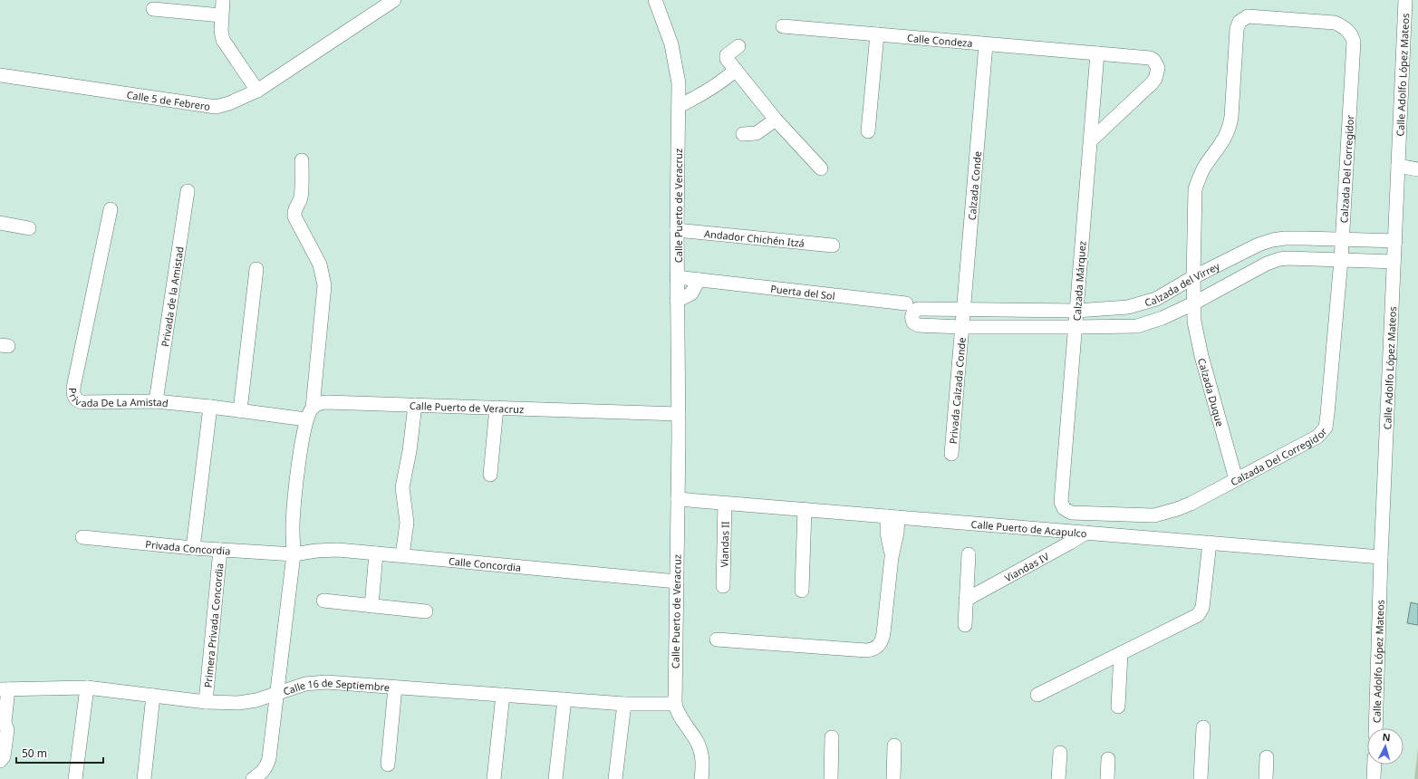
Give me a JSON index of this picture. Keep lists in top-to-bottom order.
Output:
{
  "streets": {
    "street": [
      "Calle Condeza",
      "Calle Adolfo López Mateos",
      "Calle 5 de Febrero",
      "Calzada Del Corregidor",
      "Calzada Conde",
      "Calle Puerto de Veracruz",
      "Andador Chichén Itzá",
      "Calzada Márquez",
      "Calzada del Virrey",
      "Puerta del Sol",
      "Privada de la Amistad",
      "Privada Calzada Conde",
      "Calzada Duque",
      "Privada De La Amistad",
      "Calle Puerto de Acapulco",
      "Viandas II",
      "Privada Concordia",
      "Calle Concordia",
      "Viandas IV",
      "Primera Privada Concordia",
      "Calle 16 de Septiembre"
    ]
  },
  "crossings": [
    ["Calle Condeza", "Calzada Conde"],
    ["Calle Condeza", "Calzada Márquez"],
    ["Calle Adolfo López Mateos", "Calzada del Virrey"],
    ["Calle Adolfo López Mateos", "Calle Puerto de Acapulco"],
    ["Calzada Del Corregidor", "Calzada Márquez"],
    ["Calzada Del Corregidor", "Calzada del Virrey"],
    ["Calzada Del Corregidor", "Calzada Duque"],
    ["Calzada Conde", "Calzada del Virrey"],
    ["Calzada Conde", "Privada Calzada Conde"],
    ["Calle Puerto de Veracruz", "Andador Chichén Itzá"],
    ["Calle Puerto de Veracruz", "Puerta del Sol"],
    ["Calle Puerto de Veracruz", "Privada De La Amistad"],
    ["Calle Puerto de Veracruz", "Calle Puerto de Acapulco"],
    ["Calle Puerto de Veracruz", "Calle Concordia"],
    ["Calle Puerto de Veracruz", "Calle 16 de Septiembre"],
    ["Calzada Márquez", "Calzada del Virrey"],
    ["Calzada del Virrey", "Privada Calzada Conde"],
    ["Calzada del Virrey", "Calzada Duque"],
    ["Privada de la Amistad", "Privada De La Amistad"],
    ["Calle Puerto de Acapulco", "Viandas II"],
    ["Calle Puerto de Acapulco", "Viandas IV"],
    ["Privada Concordia", "Calle Concordia"],
    ["Privada Concordia", "Primera Privada Concordia"],
    ["Primera Privada Concordia", "Calle 16 de Septiembre"]
  ],
  "scale_bar": "50 m",
  "north": "top"
}
